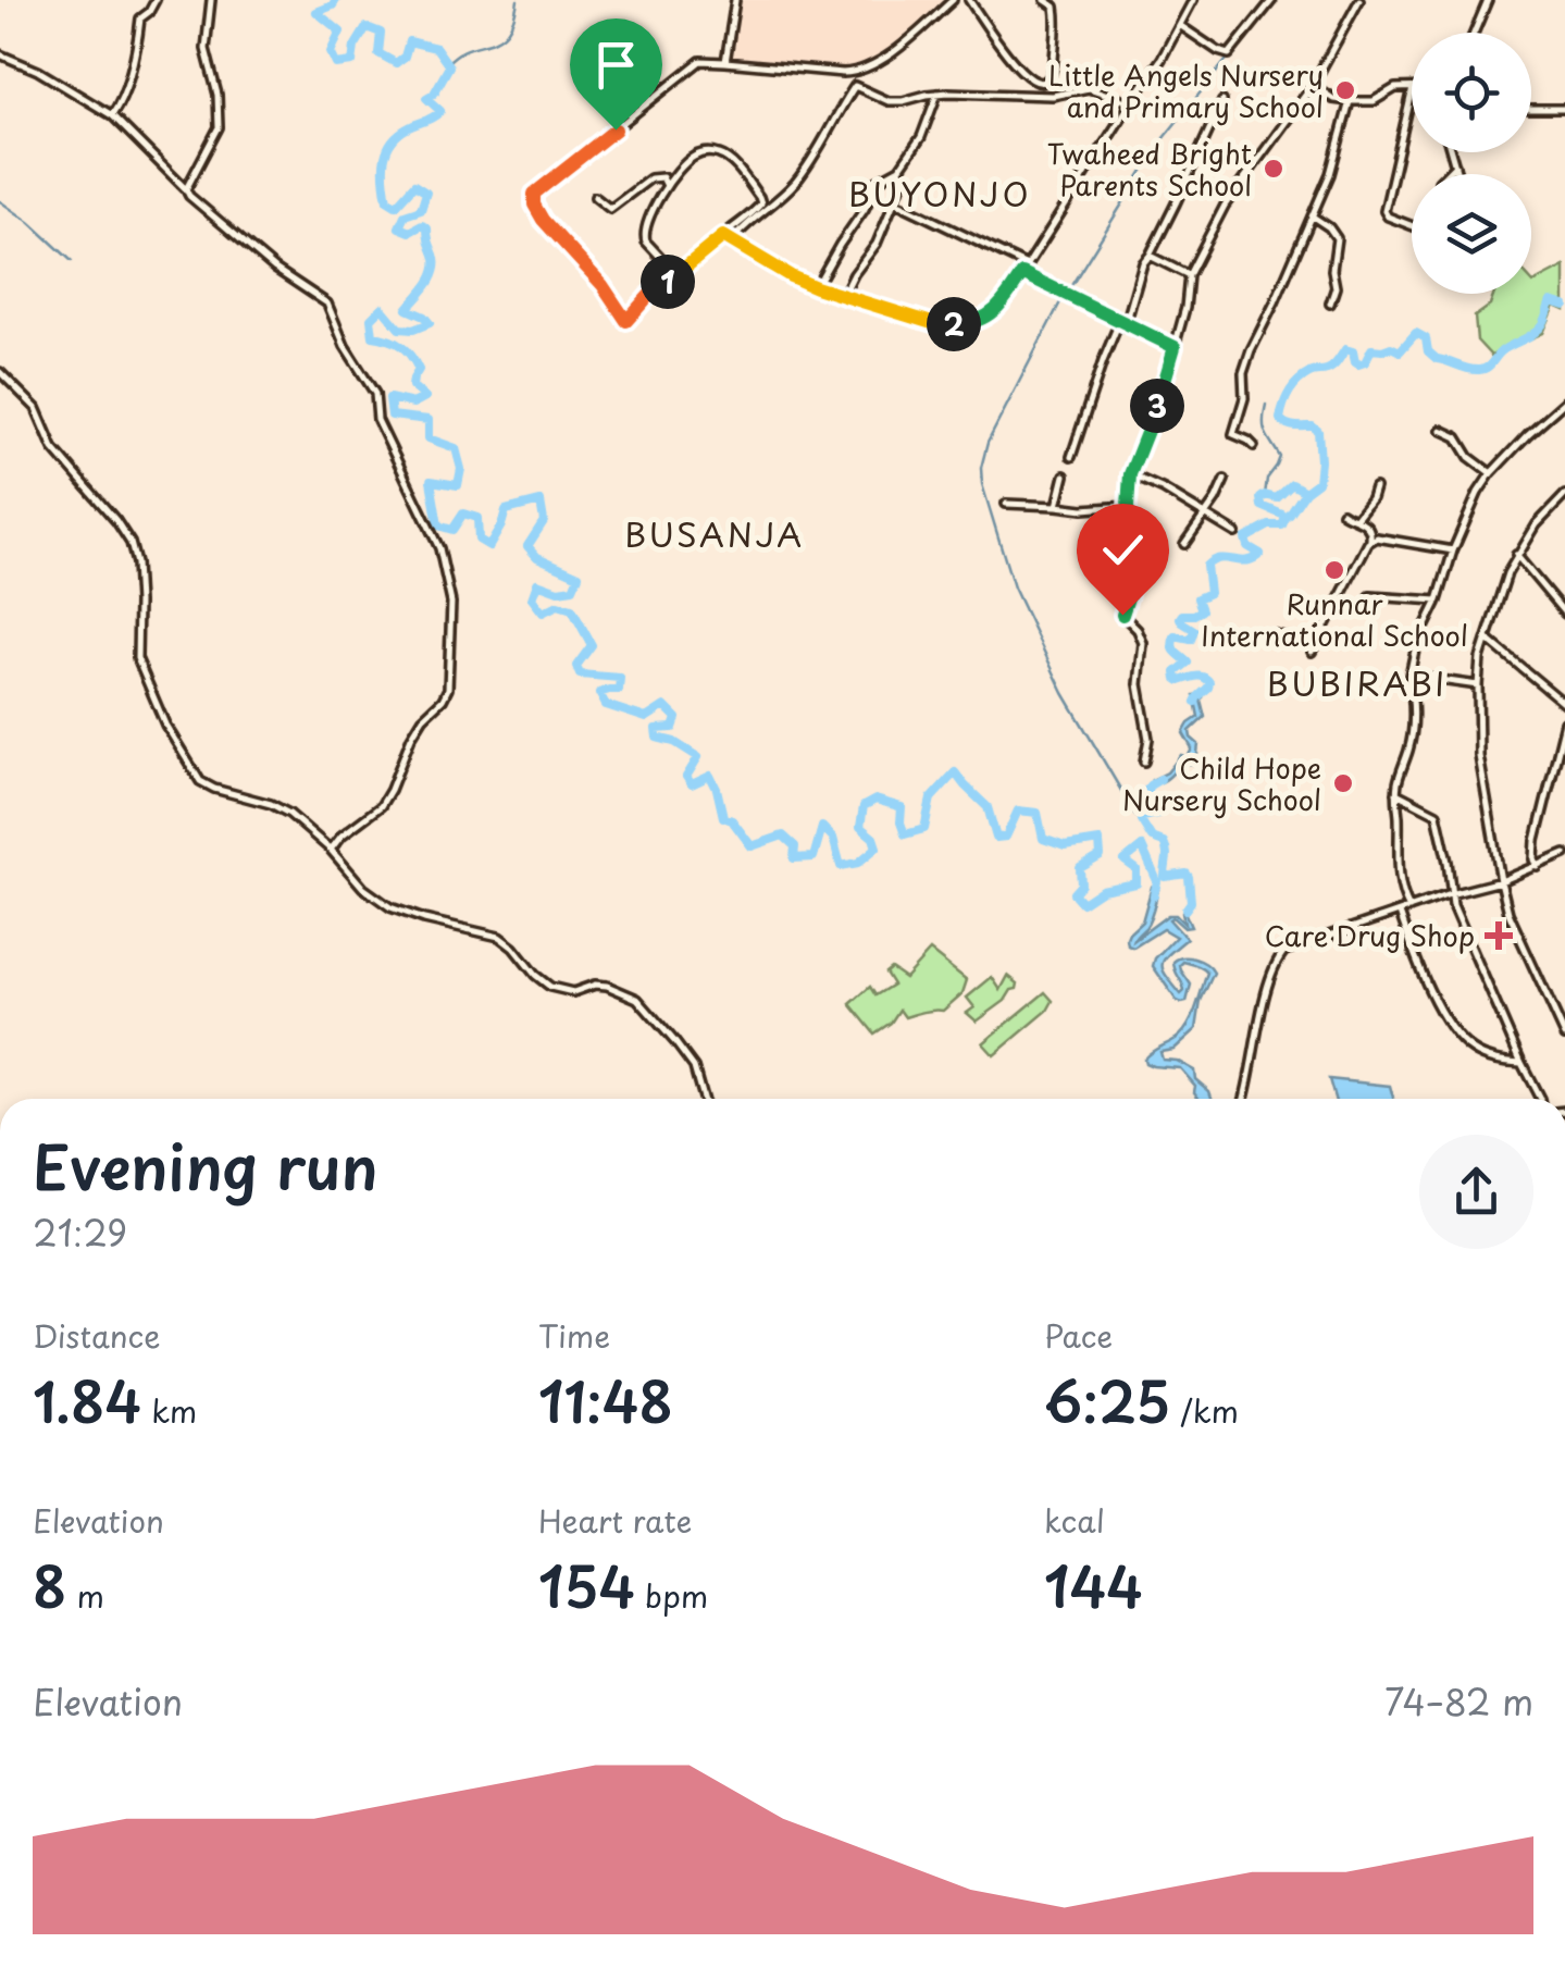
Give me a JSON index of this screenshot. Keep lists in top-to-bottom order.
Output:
{
  "districts": ["BUYONJO", "BUSANJA", "BUBIRABI"],
  "places": {
    "other": [
      "Little Angels Nursery and Primary School",
      "Twaheed Bright Parents School",
      "Runnar International School",
      "Child Hope Nursery School"
    ],
    "health": ["Care Drug Shop"]
  },
  "page": {
    "pins": ["1", "2", "3"],
    "heading": ["Evening run", "21:29"],
    "stats": [
      ["Distance", "1.84 km"],
      ["Time", "11:48"],
      ["Pace", "6:25 /km"],
      ["Elevation", "8 m"],
      ["Heart rate", "154 bpm"],
      ["kcal", "144"]
    ],
    "chart": ["Elevation", "74–82 m"]
  }
}
